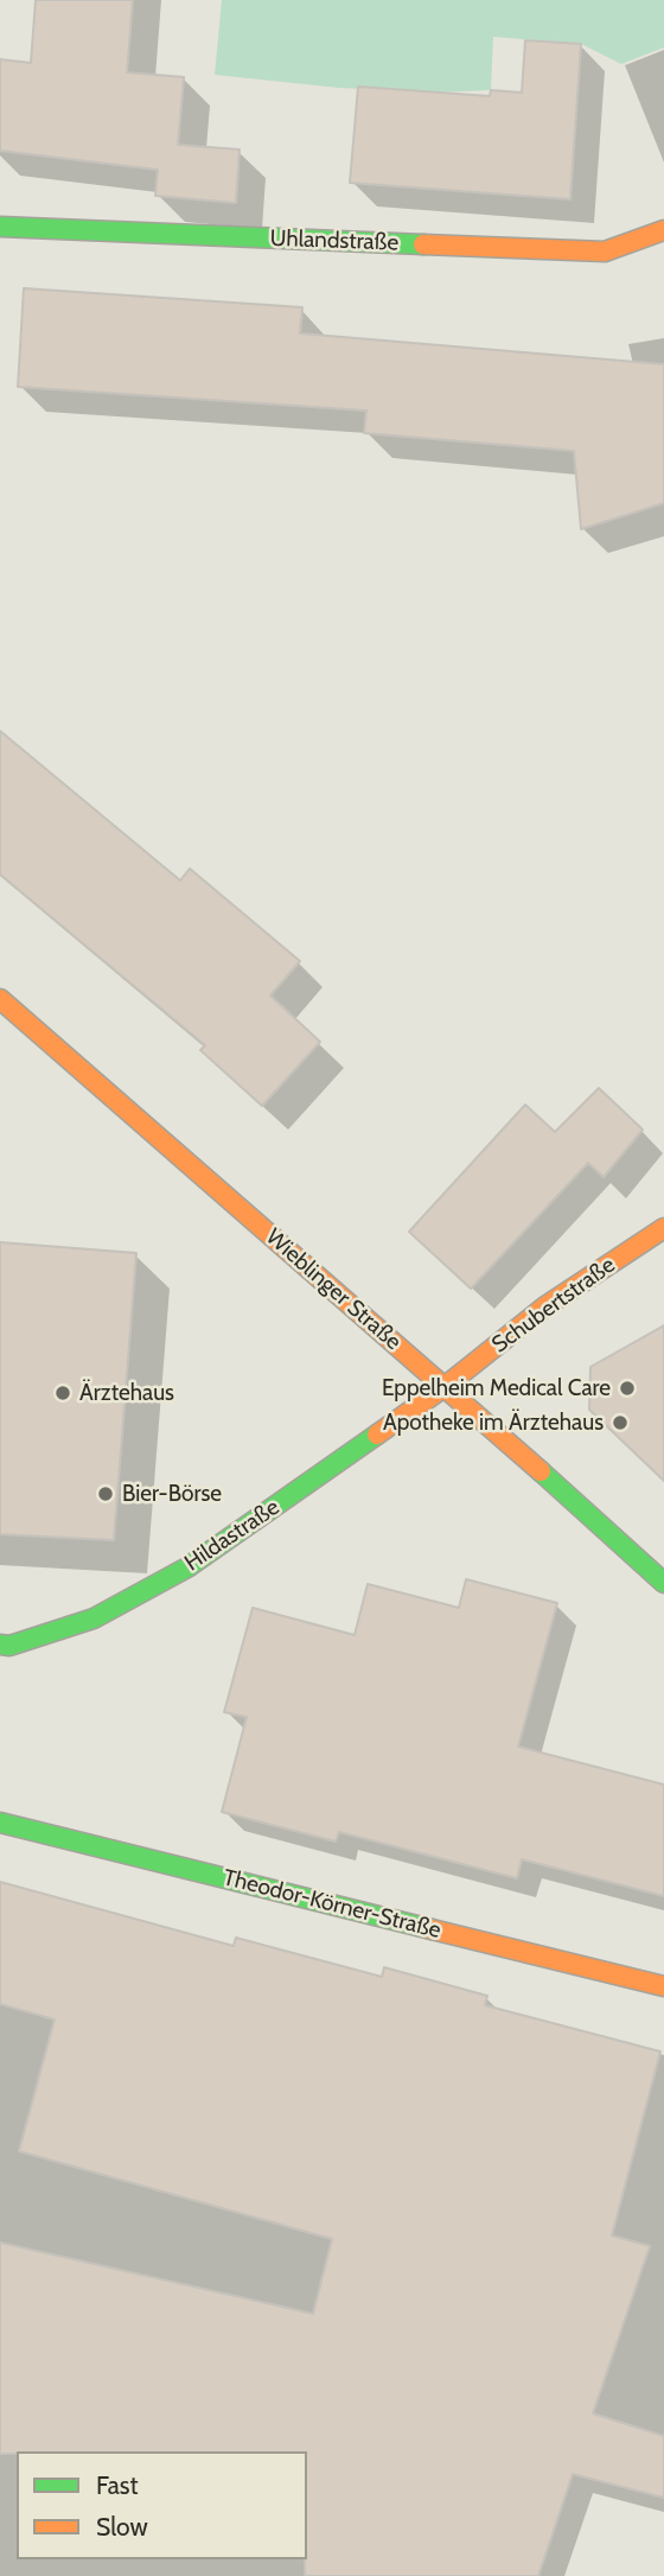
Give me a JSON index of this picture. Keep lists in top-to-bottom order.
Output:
{
  "streets": {
    "street": [
      "Uhlandstraße",
      "Wieblinger Straße",
      "Schubertstraße",
      "Hildastraße",
      "Theodor-Körner-Straße"
    ]
  },
  "crossings": [
    ["Wieblinger Straße", "Schubertstraße"],
    ["Wieblinger Straße", "Hildastraße"],
    ["Schubertstraße", "Hildastraße"]
  ],
  "places": [
    "Eppelheim Medical Care",
    "Ärztehaus",
    "Apotheke im Ärztehaus",
    "Bier-Börse"
  ],
  "legend": ["Fast", "Slow"]
}
